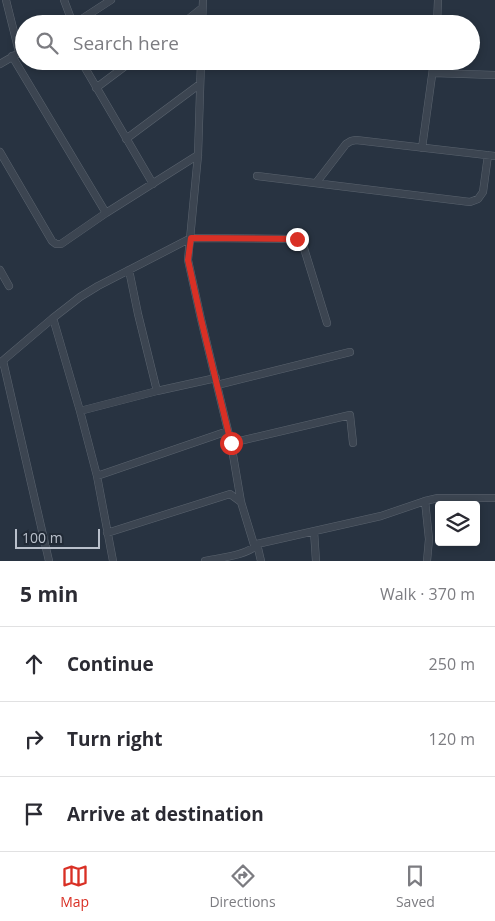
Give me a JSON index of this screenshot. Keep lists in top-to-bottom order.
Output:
{
  "scale_bar": "100 m",
  "page": {
    "search": "Search here",
    "scale": "100 m",
    "heading": ["5 min", "Walk · 370 m"],
    "list": [
      ["Continue", "250 m"],
      ["Turn right", "120 m"],
      "Arrive at destination"
    ],
    "nav": ["Map", "Directions", "Saved"]
  }
}
